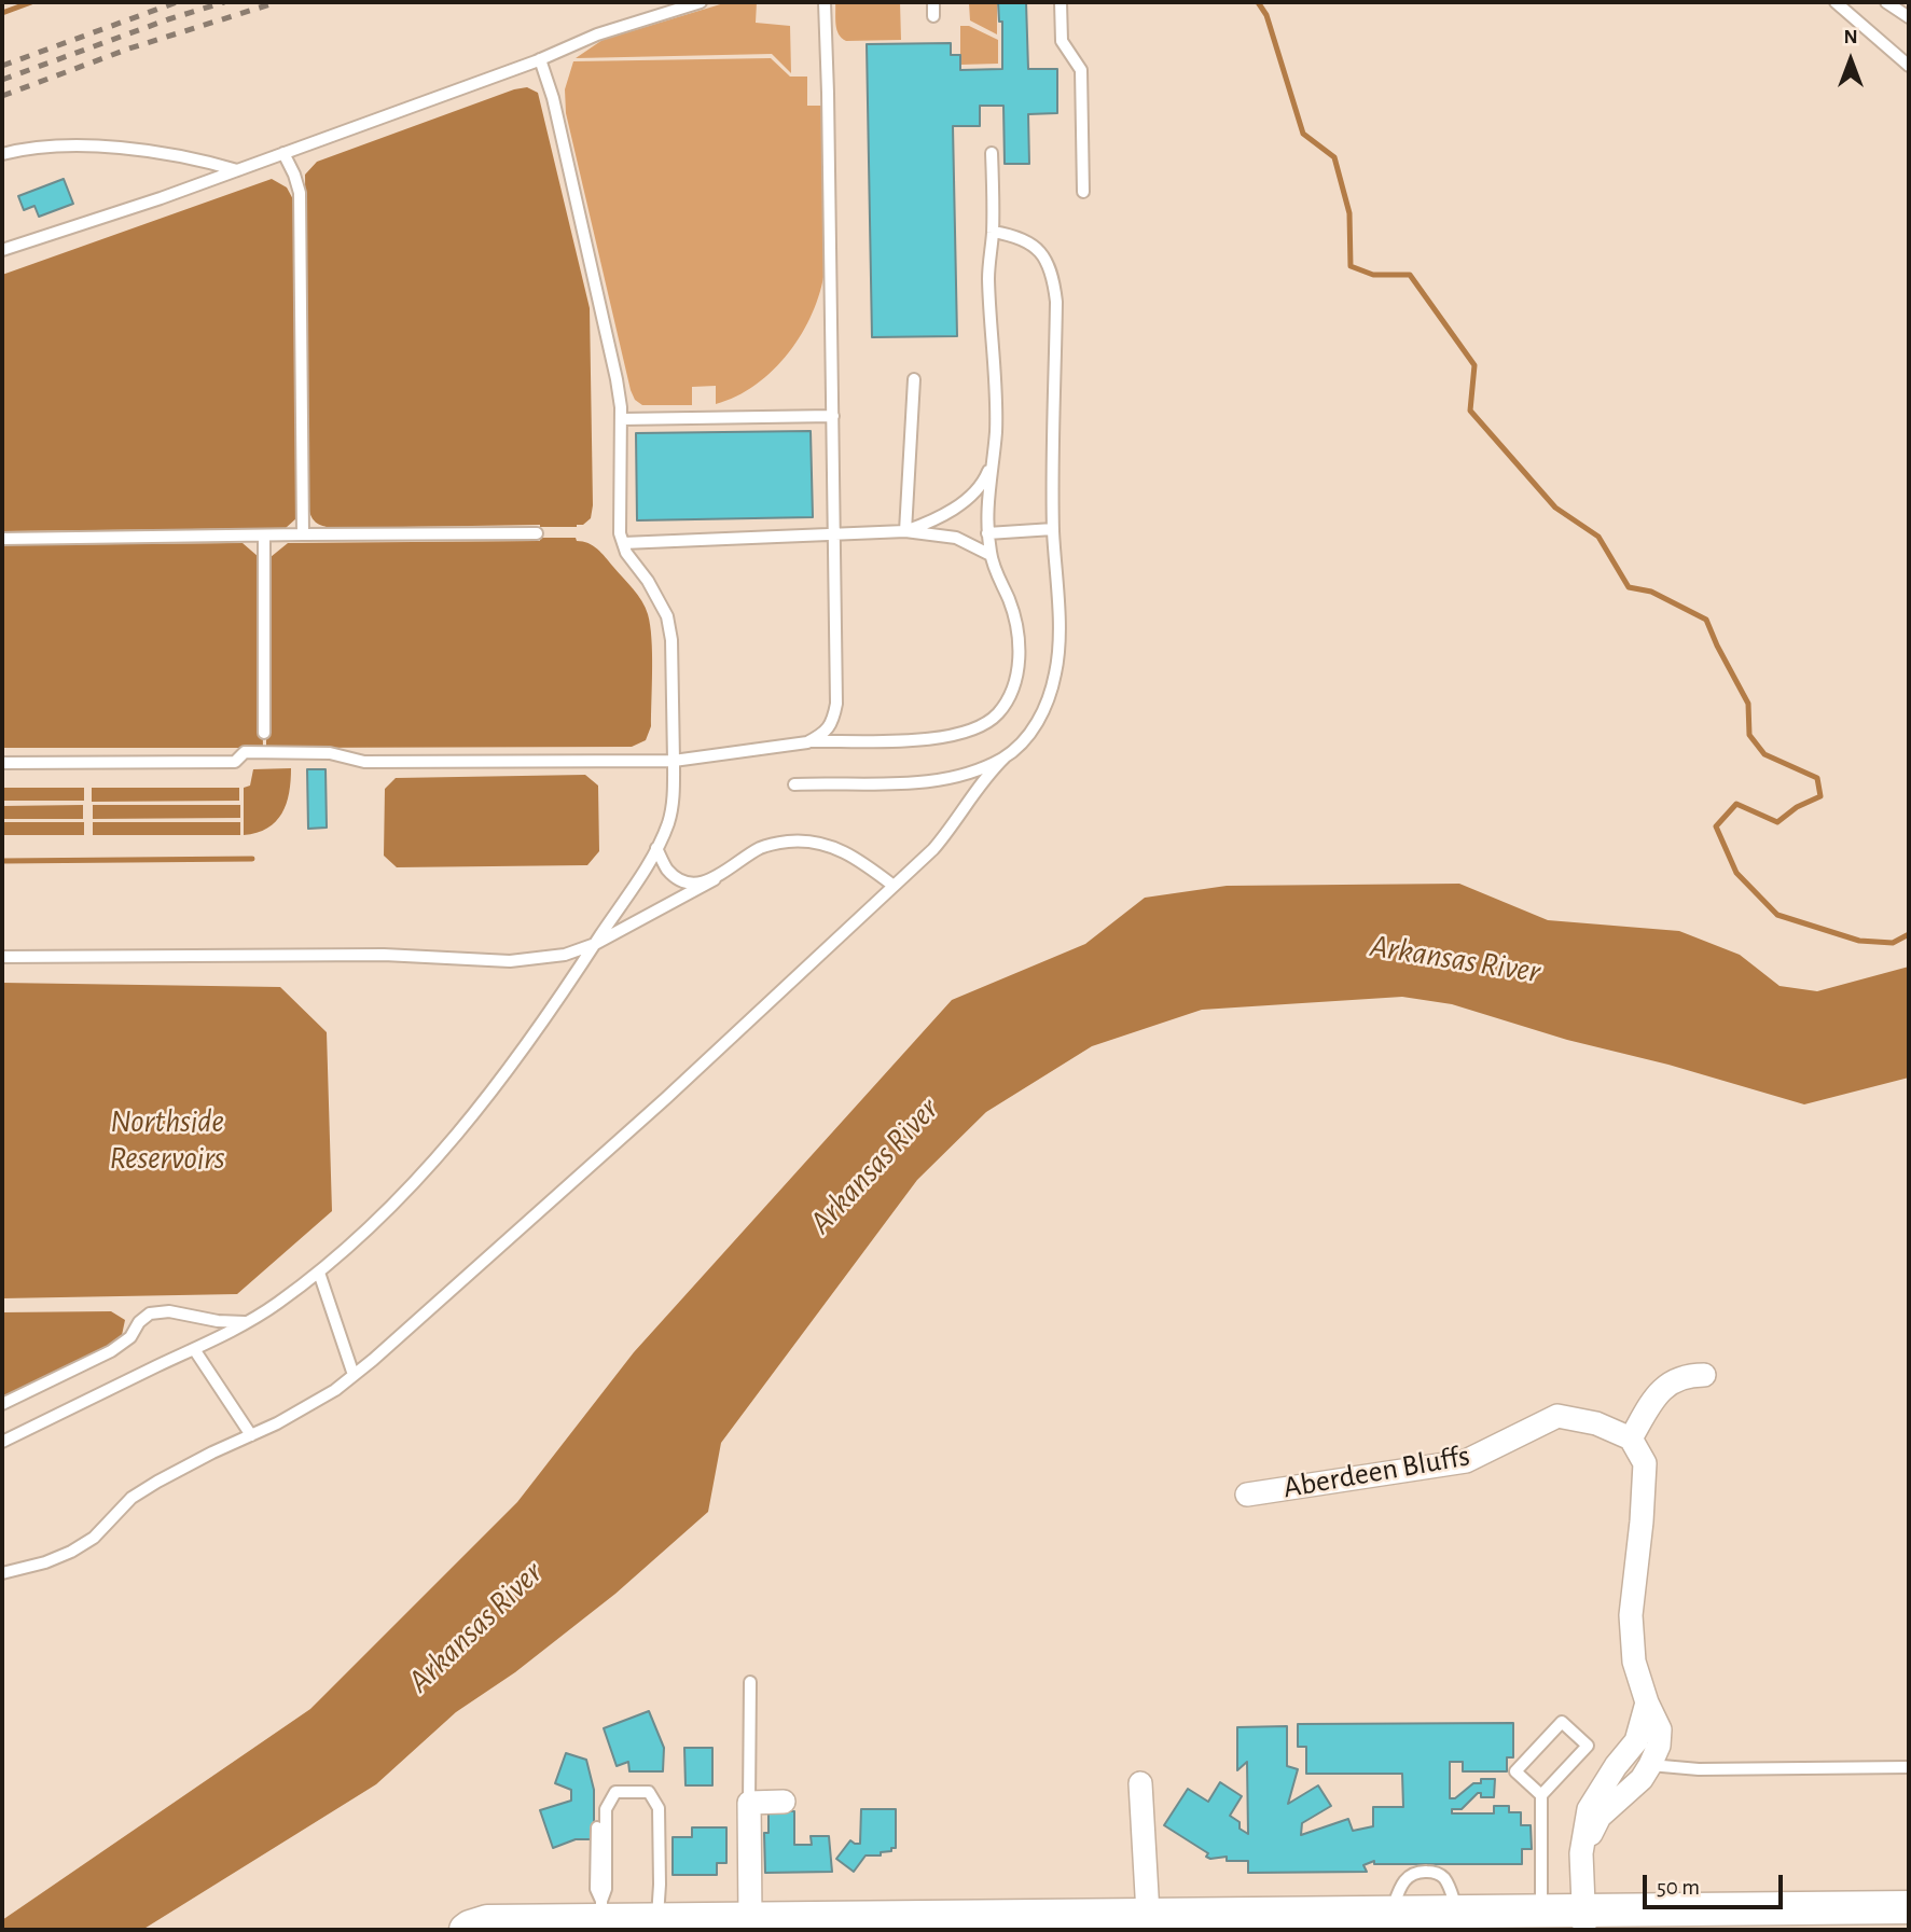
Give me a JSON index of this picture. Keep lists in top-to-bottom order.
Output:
{
  "streets": {
    "street": ["Aberdeen Bluffs"]
  },
  "water": ["Arkansas River", "Northside Reservoirs"],
  "scale_bar": "50 m",
  "north": "top"
}
